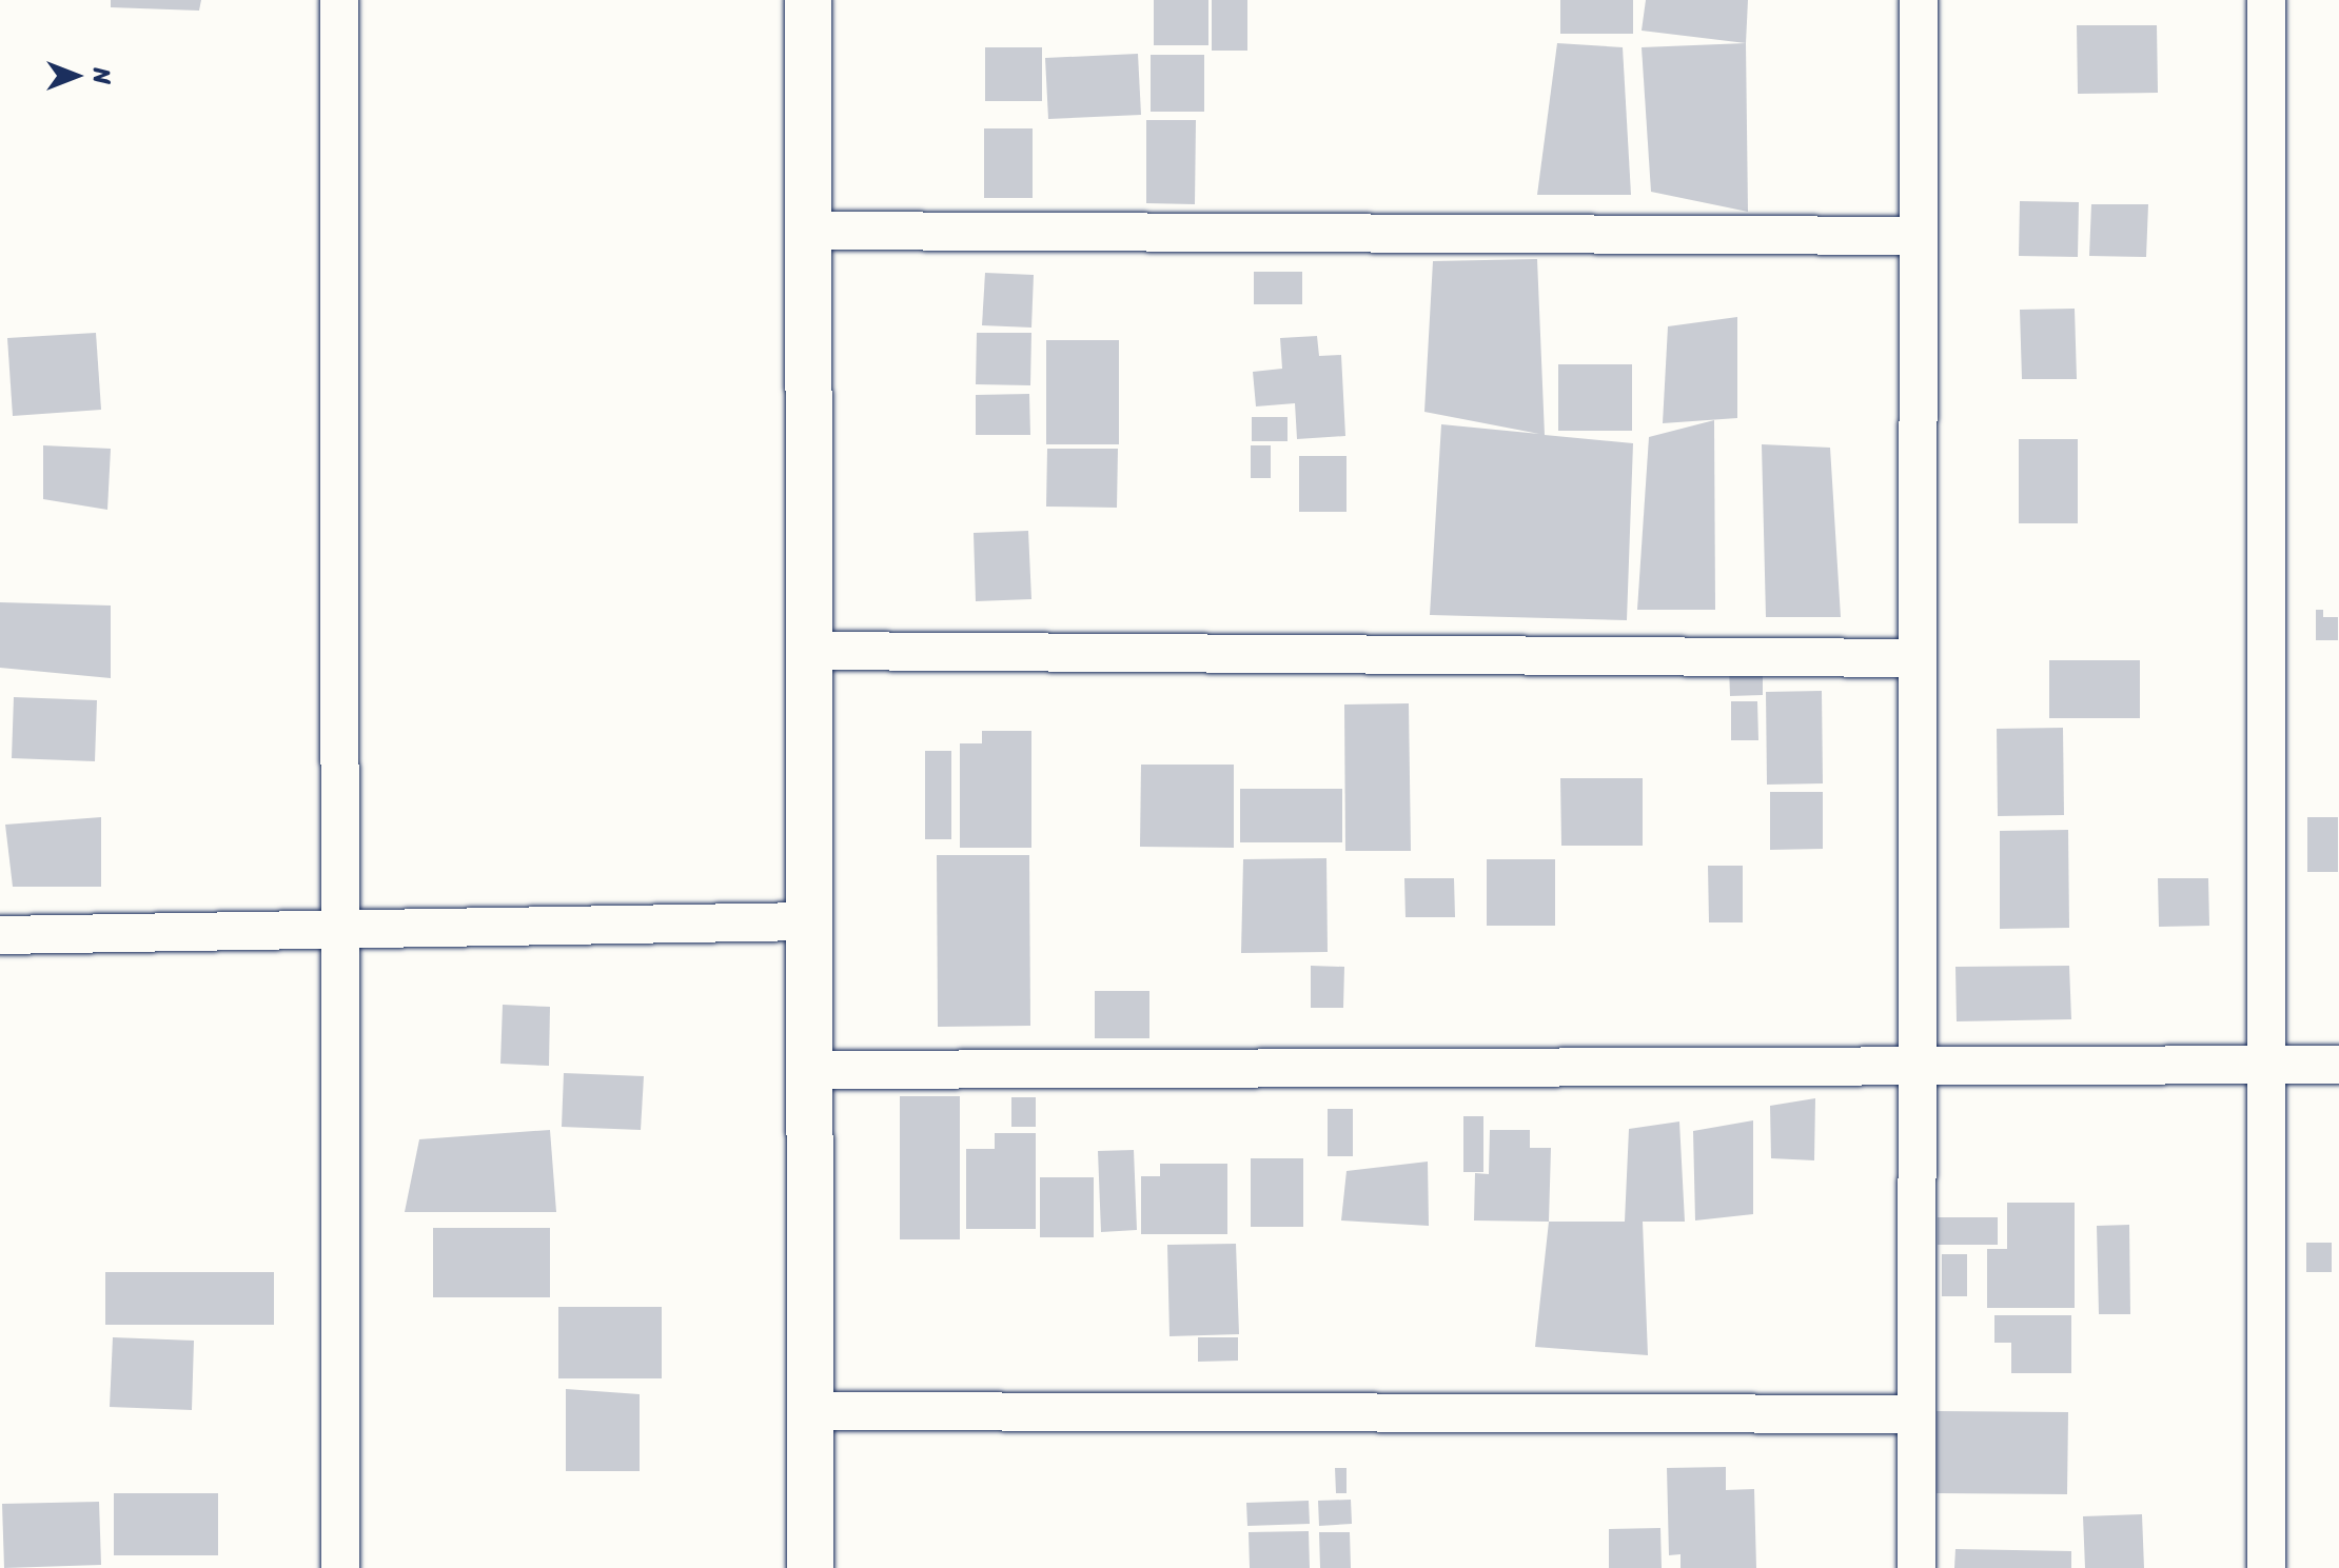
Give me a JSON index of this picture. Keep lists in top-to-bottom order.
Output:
{
  "north": "right"
}
